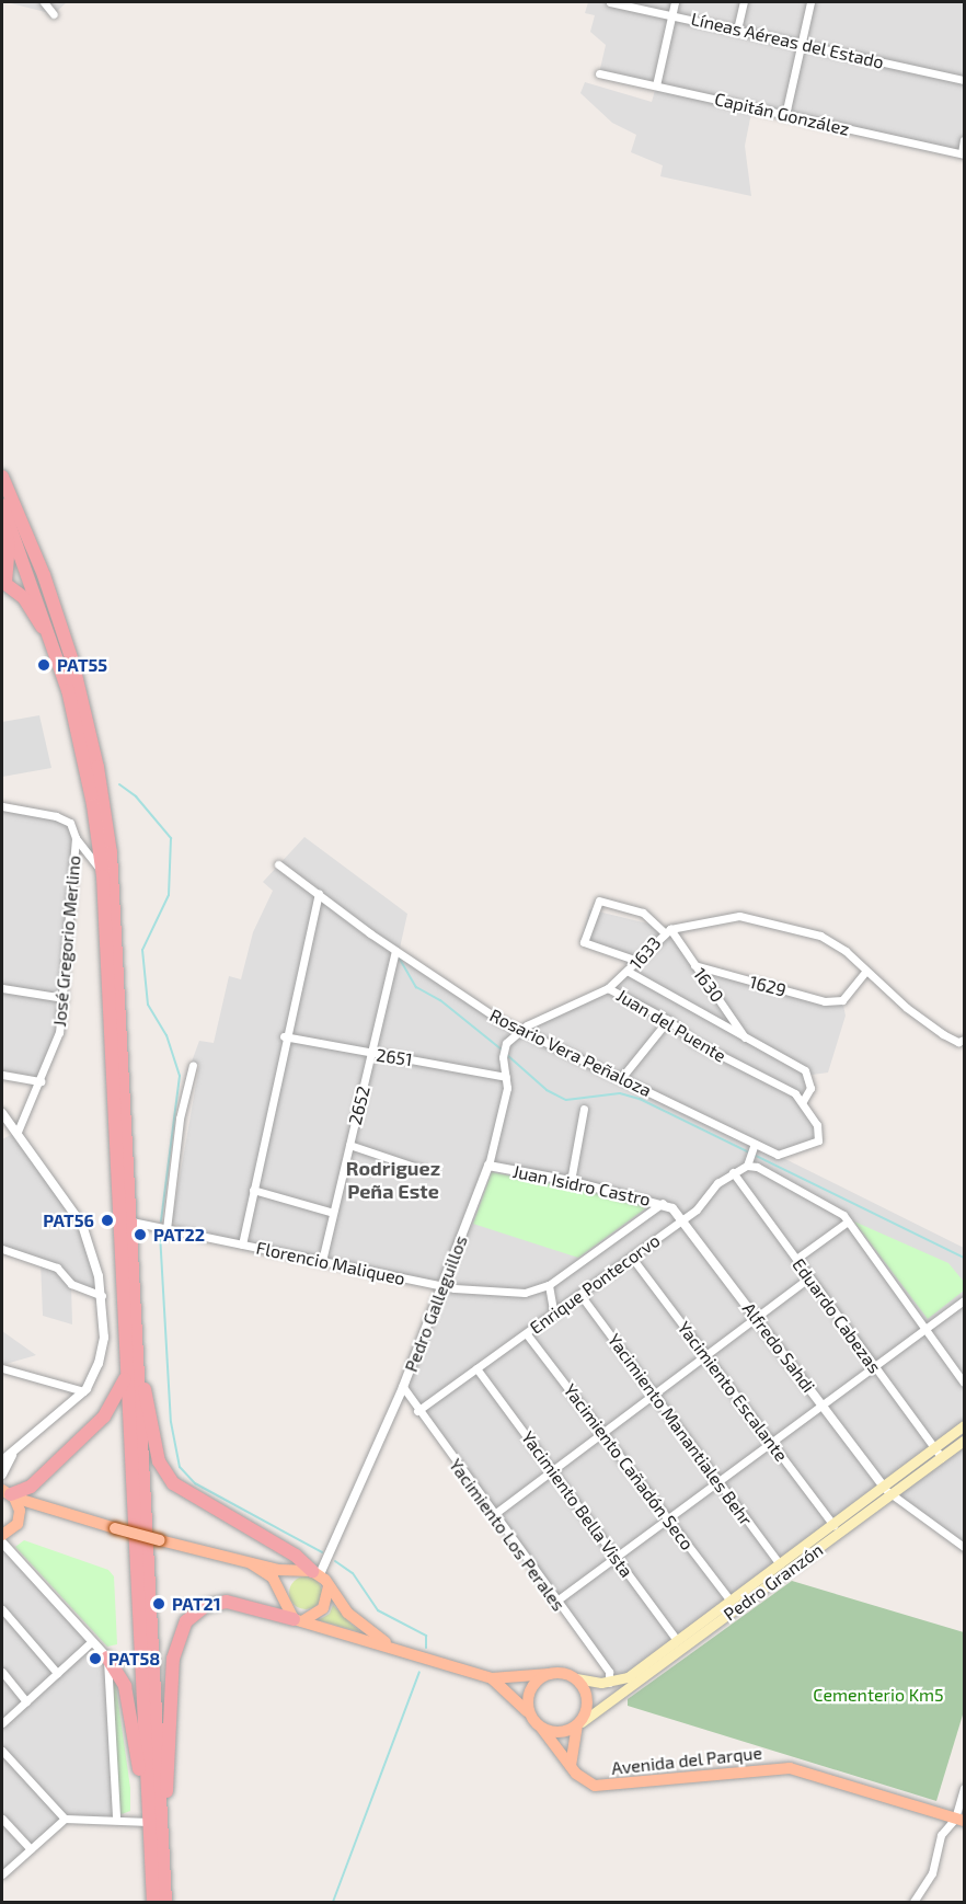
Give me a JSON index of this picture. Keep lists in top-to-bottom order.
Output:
{
  "streets": {
    "main road": ["Pedro Granzón", "Avenida del Parque"],
    "street": [
      "Líneas Aéreas del Estado",
      "Capitán González",
      "José Gregorio Merlino",
      "1633",
      "1630",
      "1629",
      "Juan del Puente",
      "Rosario Vera Peñaloza",
      "2651",
      "2652",
      "Juan Isidro Castro",
      "Florencio Maliqueo",
      "Enrique Pontecorvo",
      "Pedro Galleguillos",
      "Eduardo Cabezas",
      "Alfredo Sahdi",
      "Yacimiento Escalante",
      "Yacimiento Manantiales Behr",
      "Yacimiento Cañadón Seco",
      "Yacimiento Bella Vista",
      "Yacimiento Los Perales"
    ]
  },
  "crossings": [
    ["1633", "1630"],
    ["1633", "1629"],
    ["1633", "Juan del Puente"],
    ["1633", "Rosario Vera Peñaloza"],
    ["1633", "Pedro Galleguillos"],
    ["1630", "1629"],
    ["1630", "Juan del Puente"],
    ["Juan del Puente", "Rosario Vera Peñaloza"],
    ["Rosario Vera Peñaloza", "2652"],
    ["Rosario Vera Peñaloza", "Pedro Galleguillos"],
    ["2651", "2652"],
    ["2651", "Pedro Galleguillos"],
    ["2652", "Florencio Maliqueo"],
    ["Juan Isidro Castro", "Florencio Maliqueo"],
    ["Juan Isidro Castro", "Pedro Galleguillos"],
    ["Juan Isidro Castro", "Alfredo Sahdi"],
    ["Florencio Maliqueo", "Pedro Galleguillos"],
    ["Enrique Pontecorvo", "Eduardo Cabezas"],
    ["Enrique Pontecorvo", "Alfredo Sahdi"],
    ["Enrique Pontecorvo", "Yacimiento Escalante"],
    ["Enrique Pontecorvo", "Yacimiento Manantiales Behr"],
    ["Enrique Pontecorvo", "Yacimiento Cañadón Seco"],
    ["Enrique Pontecorvo", "Yacimiento Bella Vista"],
    ["Enrique Pontecorvo", "Yacimiento Los Perales"],
    ["Pedro Galleguillos", "Yacimiento Los Perales"],
    ["Eduardo Cabezas", "Pedro Granzón"],
    ["Alfredo Sahdi", "Pedro Granzón"],
    ["Yacimiento Escalante", "Pedro Granzón"],
    ["Yacimiento Manantiales Behr", "Pedro Granzón"],
    ["Yacimiento Cañadón Seco", "Pedro Granzón"],
    ["Yacimiento Bella Vista", "Pedro Granzón"],
    ["Yacimiento Los Perales", "Pedro Granzón"],
    ["Pedro Granzón", "Avenida del Parque"]
  ],
  "districts": ["Rodriguez Peña Este"],
  "parks": ["Cementerio Km5"],
  "places": [
    "PAT55",
    "PAT56",
    "PAT22",
    "PAT21",
    "PAT58"
  ]
}
